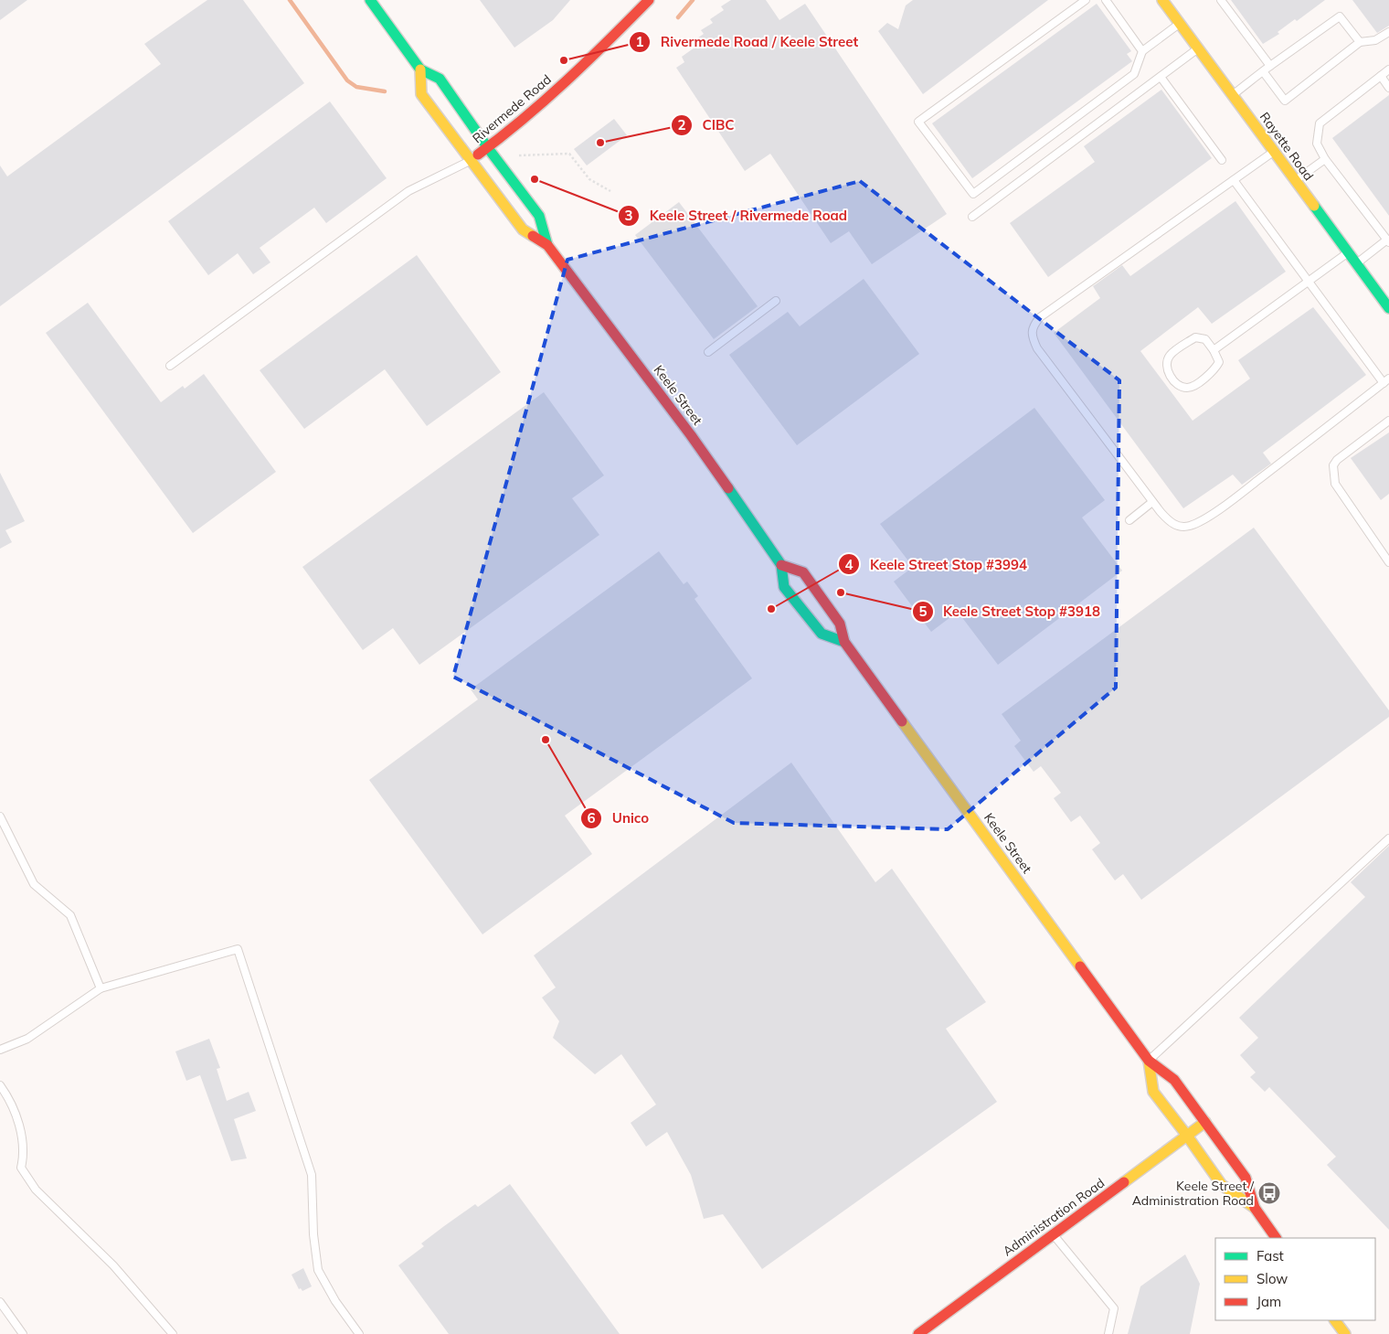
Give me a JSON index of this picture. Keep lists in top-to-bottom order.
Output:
{
  "streets": {
    "main road": [
      "Rivermede Road",
      "Rayette Road",
      "Keele Street",
      "Administration Road"
    ]
  },
  "crossings": [
    ["Rivermede Road", "Keele Street"],
    ["Keele Street", "Administration Road"]
  ],
  "places": {
    "other": [
      "Rivermede Road / Keele Street",
      "CIBC",
      "Keele Street / Rivermede Road",
      "Keele Street Stop #3918",
      "Keele Street Stop #3994",
      "Unico"
    ],
    "bus stop": ["Keele Street / Administration Road"]
  },
  "legend": ["Fast", "Slow", "Jam"]
}
